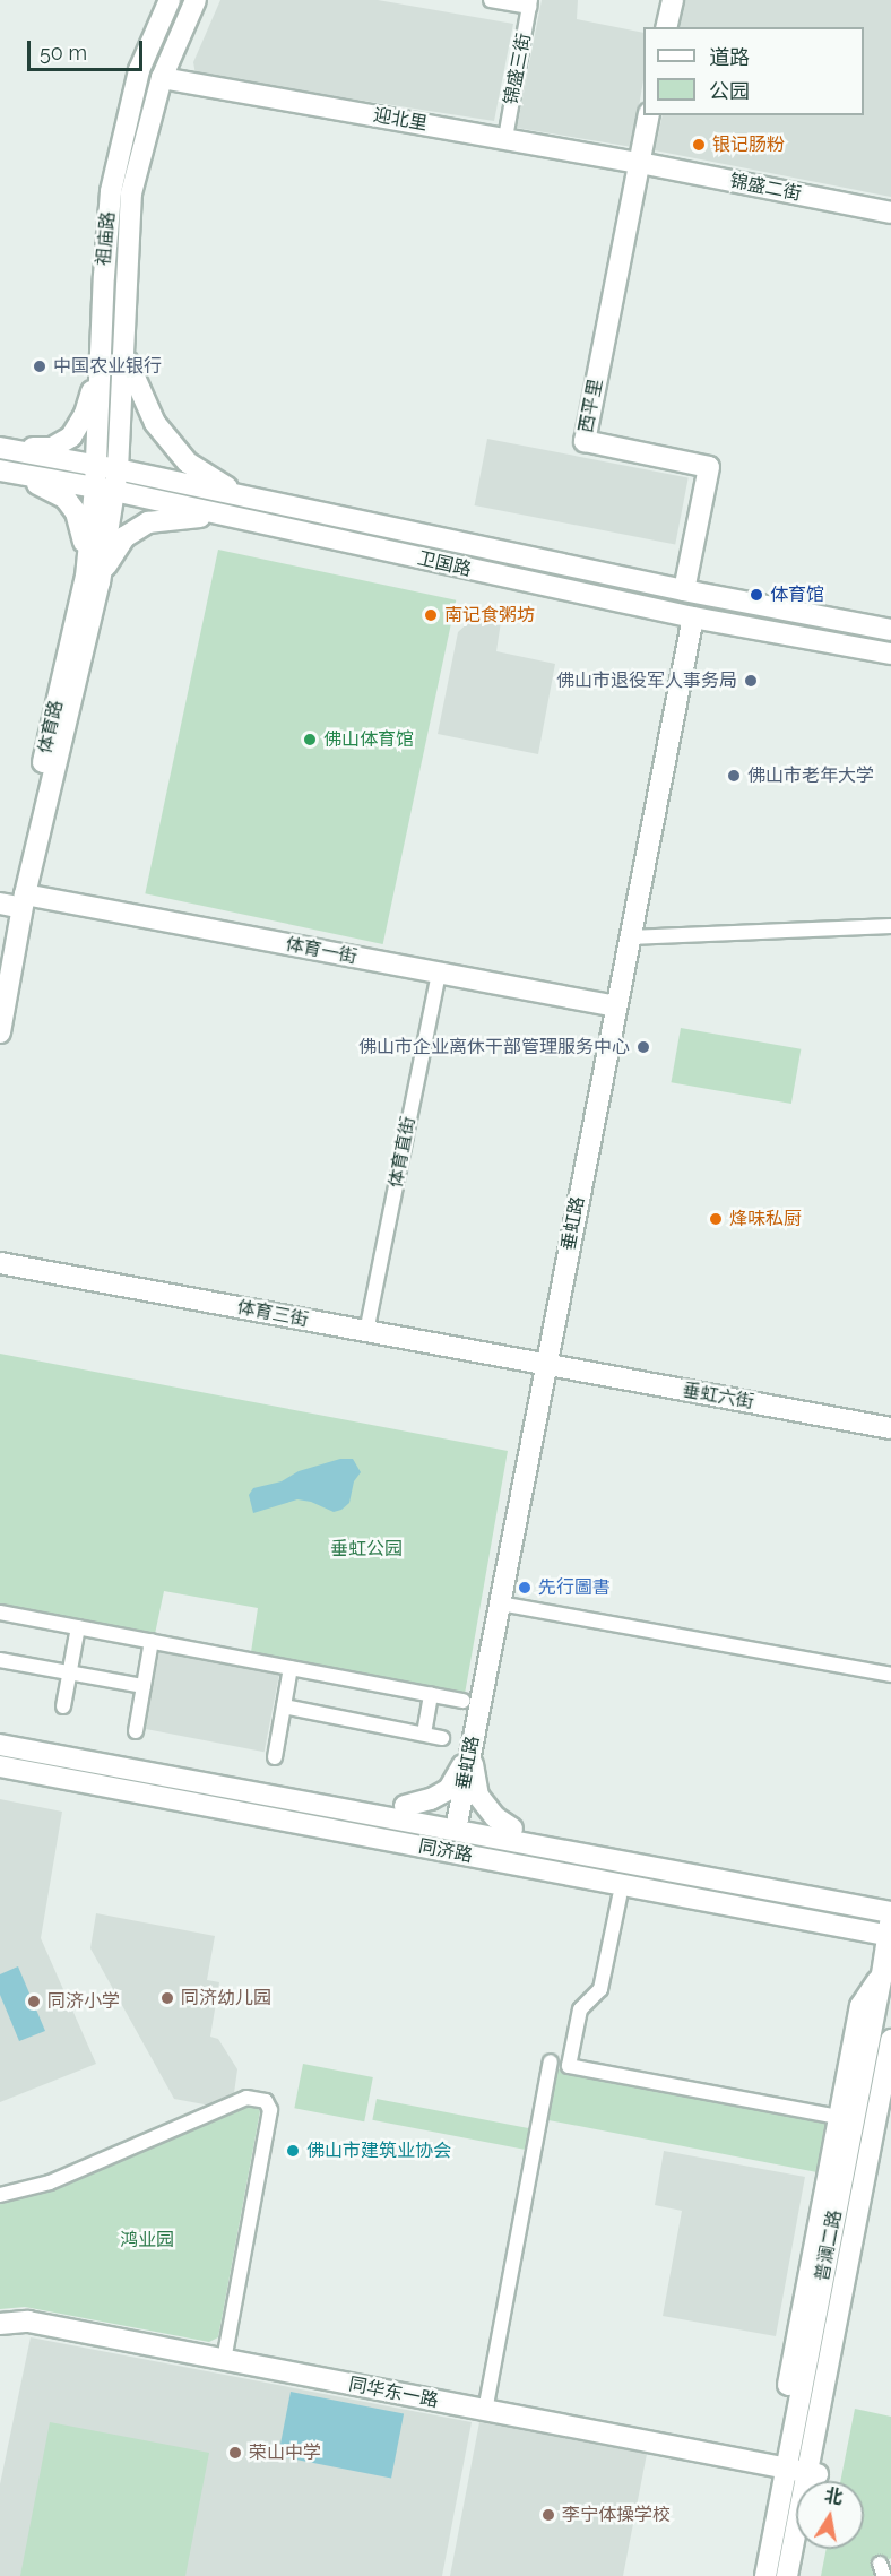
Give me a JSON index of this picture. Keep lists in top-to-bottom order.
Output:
{
  "streets": {
    "main road": [
      "迎北里",
      "锦盛二街",
      "祖庙路",
      "西平里",
      "卫国路",
      "体育路",
      "体育一街",
      "垂虹路",
      "体育三街",
      "垂虹六街",
      "同济路",
      "普澜二路",
      "同华东一路"
    ],
    "street": ["锦盛三街", "体育直街"]
  },
  "crossings": [
    ["锦盛三街", "迎北里"],
    ["迎北里", "锦盛二街"],
    ["迎北里", "祖庙路"],
    ["迎北里", "西平里"],
    ["锦盛二街", "西平里"],
    ["祖庙路", "卫国路"],
    ["祖庙路", "体育路"],
    ["卫国路", "体育路"],
    ["卫国路", "垂虹路"],
    ["体育路", "体育一街"],
    ["体育一街", "体育直街"],
    ["体育一街", "垂虹路"],
    ["体育直街", "体育三街"],
    ["垂虹路", "体育三街"],
    ["垂虹路", "垂虹六街"],
    ["垂虹路", "同济路"],
    ["体育三街", "垂虹六街"],
    ["同济路", "普澜二路"],
    ["普澜二路", "同华东一路"]
  ],
  "parks": ["垂虹公园", "鸿业园"],
  "places": [
    "银记肠粉",
    "中国农业银行",
    "体育馆",
    "南记食粥坊",
    "佛山市退役军人事务局",
    "佛山体育馆",
    "佛山市老年大学",
    "佛山市企业离休干部管理服务中心",
    "烽味私厨",
    "先行圖書",
    "同济幼儿园",
    "同济小学",
    "佛山市建筑业协会",
    "荣山中学",
    "李宁体操学校"
  ],
  "legend": ["道路", "公园"],
  "scale_bar": "50 m",
  "north": "top"
}
